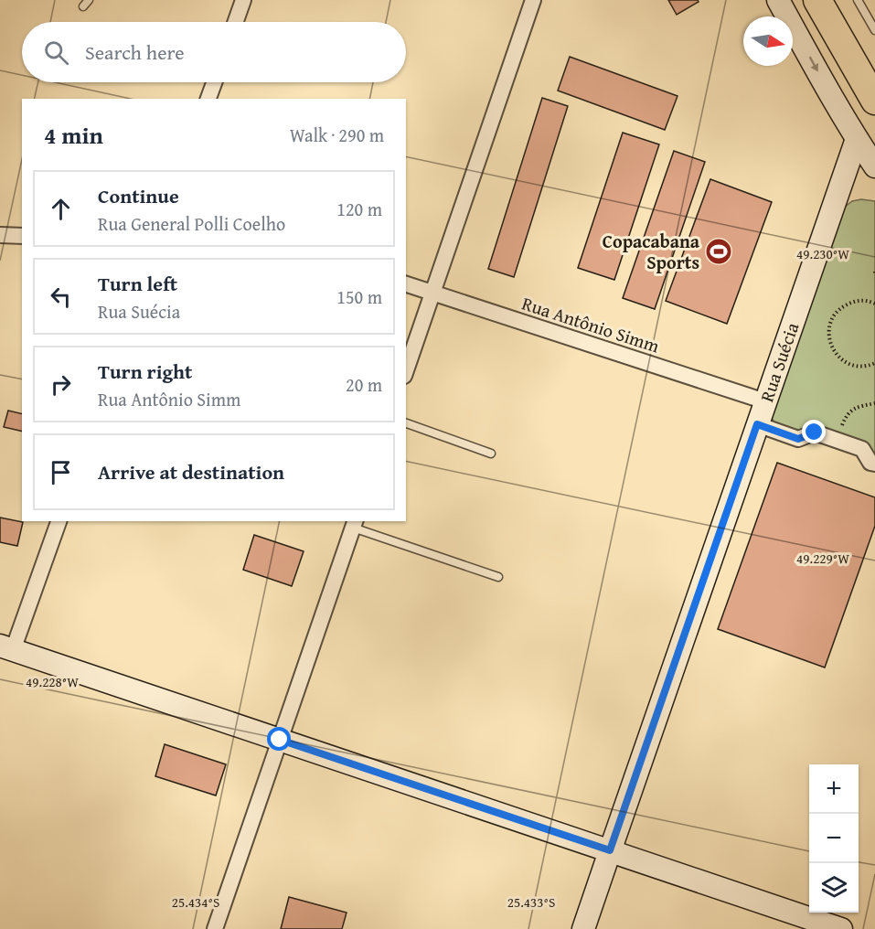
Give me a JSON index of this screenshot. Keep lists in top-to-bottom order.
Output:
{
  "streets": {
    "street": ["Rua Antônio Simm", "Rua Suécia"]
  },
  "crossings": [
    ["Rua Antônio Simm", "Rua Suécia"]
  ],
  "places": {
    "sports": ["Copacabana Sports"]
  },
  "north": "right",
  "page": {
    "search": "Search here",
    "heading": ["4 min", "Walk · 290 m"],
    "list": [
      ["Continue", "Rua General Polli Coelho", "120 m"],
      ["Turn left", "Rua Suécia", "150 m"],
      ["Turn right", "Rua Antônio Simm", "20 m"],
      "Arrive at destination"
    ],
    "map_buttons": ["+", "−"]
  },
  "coordinates": [
    "49.230°W",
    "49.229°W",
    "49.228°W",
    "25.434°S",
    "25.433°S"
  ]
}
